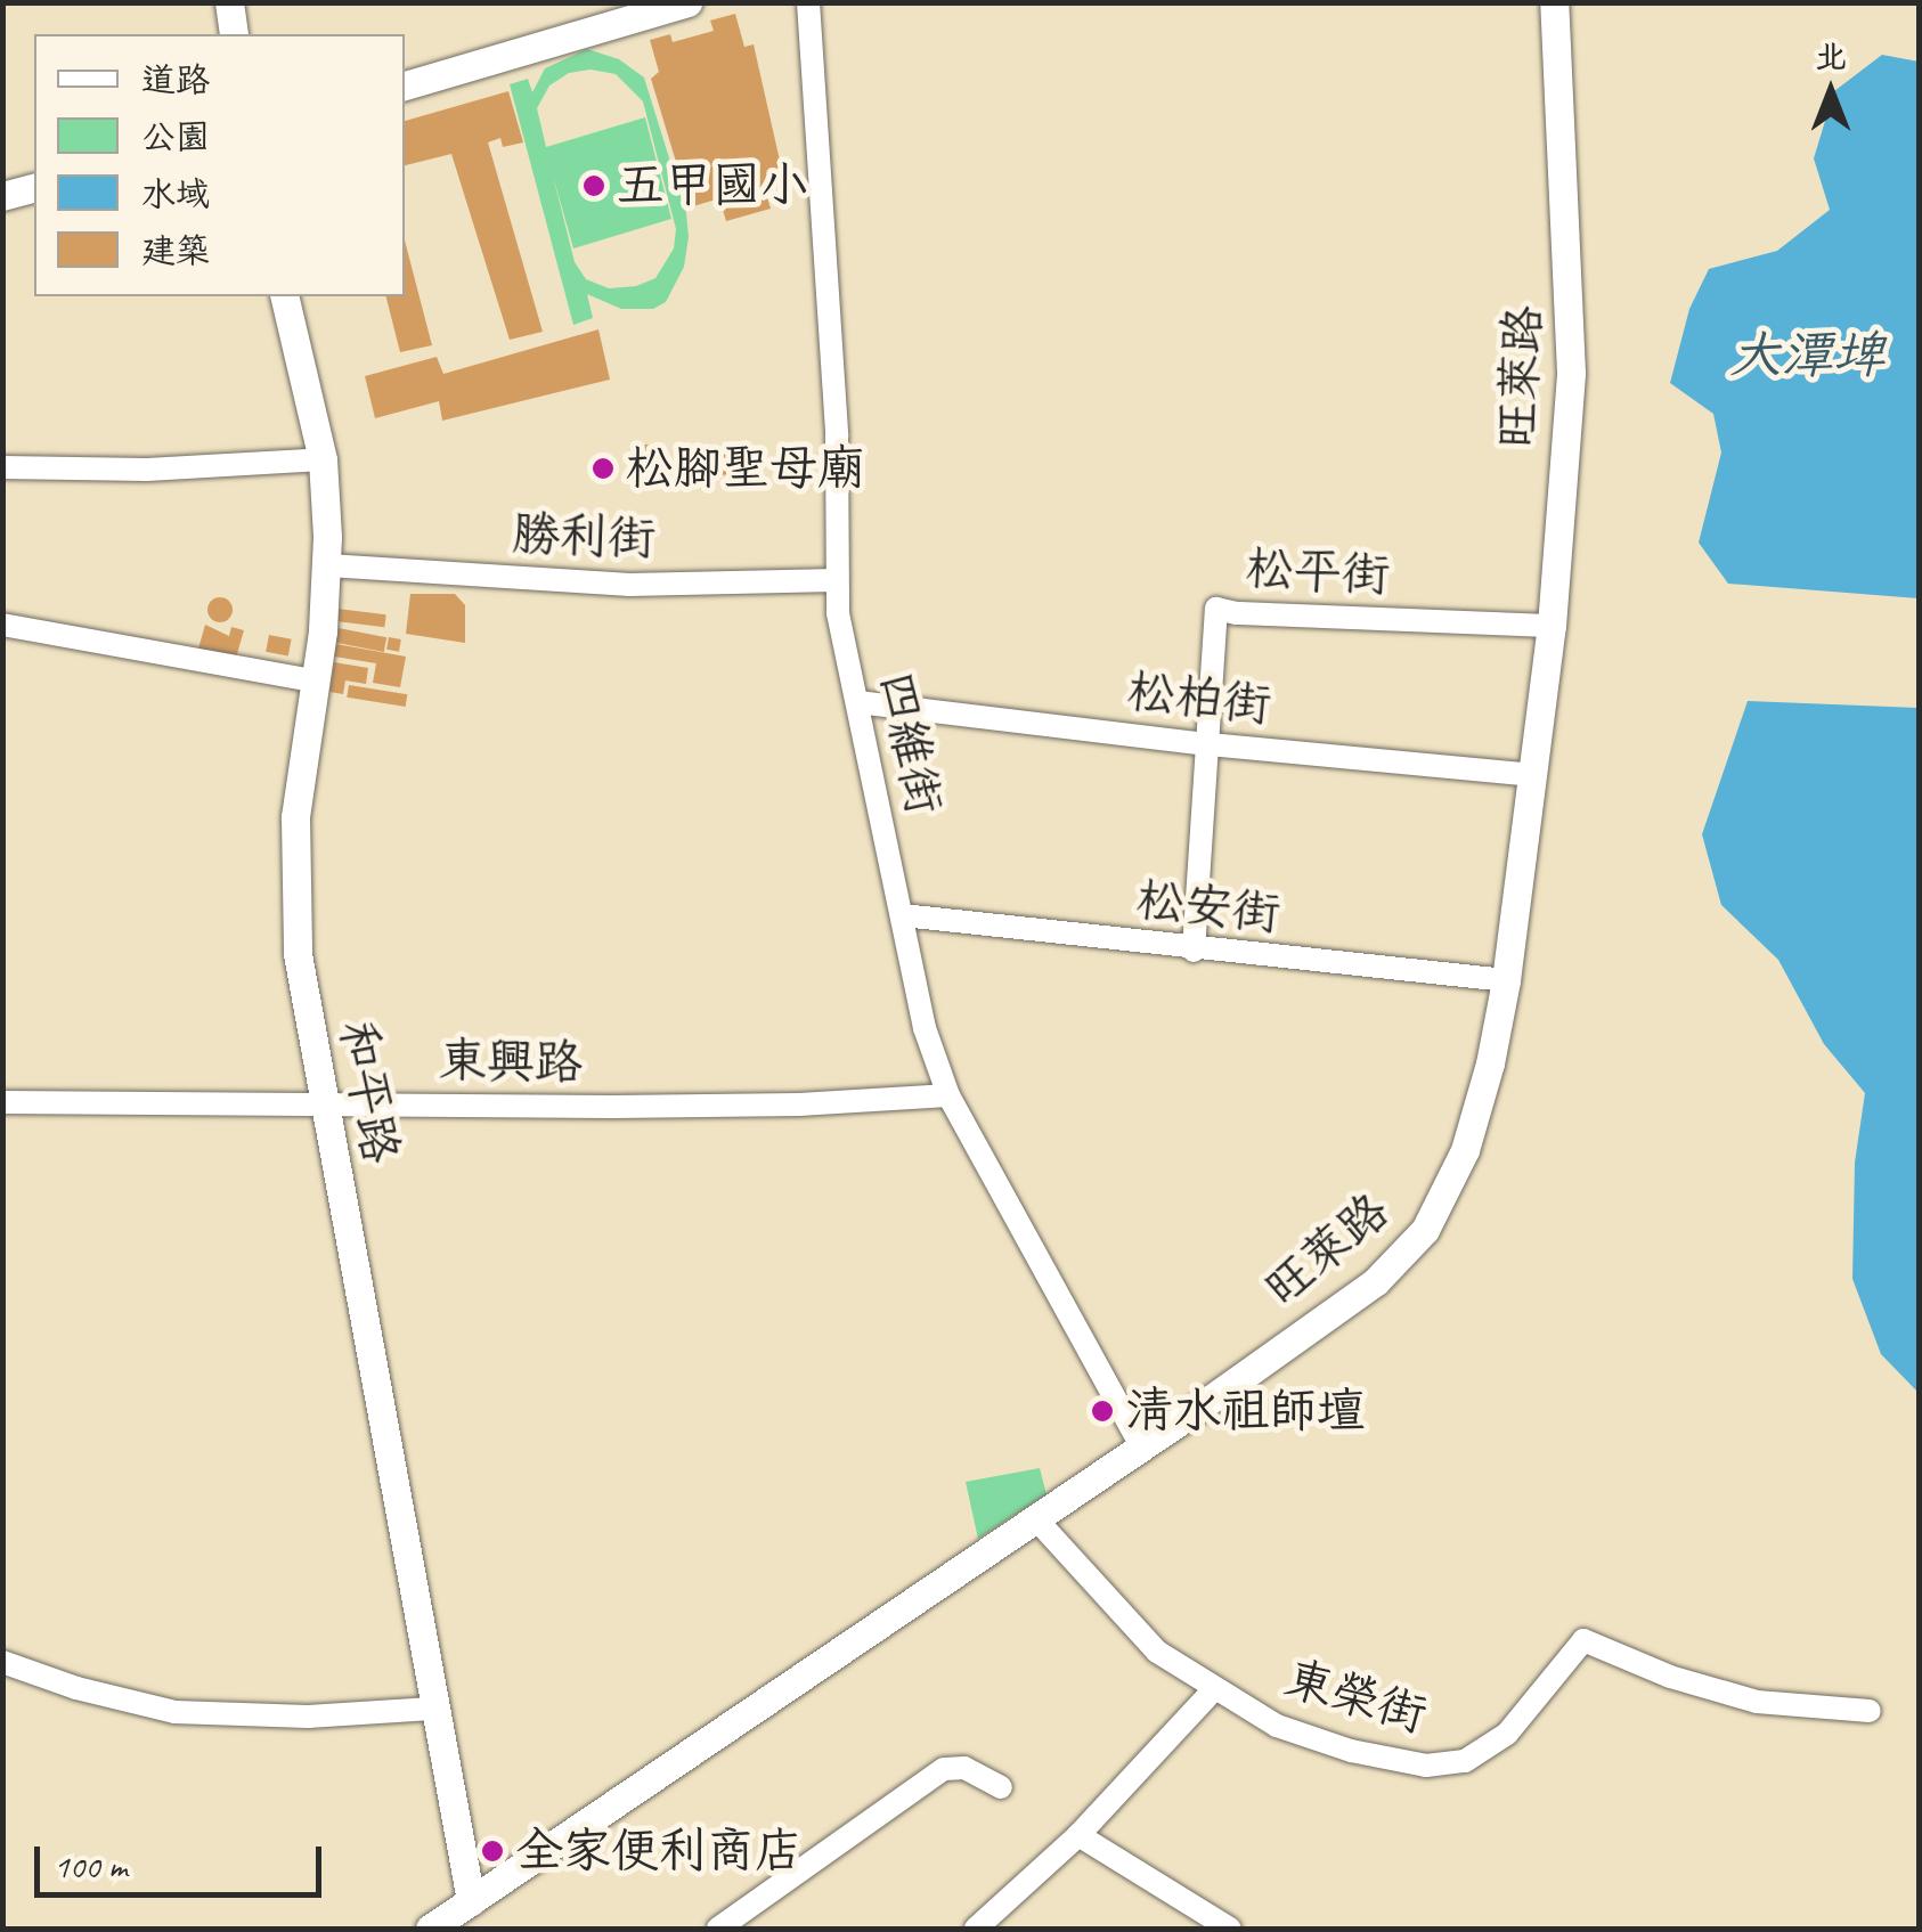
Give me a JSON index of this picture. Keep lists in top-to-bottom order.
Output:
{
  "streets": {
    "street": [
      "旺萊路",
      "勝利街",
      "松平街",
      "松柏街",
      "四維街",
      "松安街",
      "東興路",
      "和平路",
      "東榮街"
    ]
  },
  "crossings": [
    ["旺萊路", "松平街"],
    ["旺萊路", "松柏街"],
    ["旺萊路", "四維街"],
    ["旺萊路", "松安街"],
    ["旺萊路", "和平路"],
    ["旺萊路", "東榮街"],
    ["勝利街", "四維街"],
    ["勝利街", "和平路"],
    ["松平街", "松柏街"],
    ["松平街", "松安街"],
    ["松柏街", "四維街"],
    ["四維街", "松安街"],
    ["四維街", "東興路"],
    ["東興路", "和平路"]
  ],
  "water": ["大潭埤"],
  "places": [
    "五甲國小",
    "松腳聖母廟",
    "清水祖師壇",
    "全家便利商店"
  ],
  "legend": [
    "道路",
    "公園",
    "水域",
    "建築"
  ],
  "scale_bar": "100 m",
  "north": "top"
}
